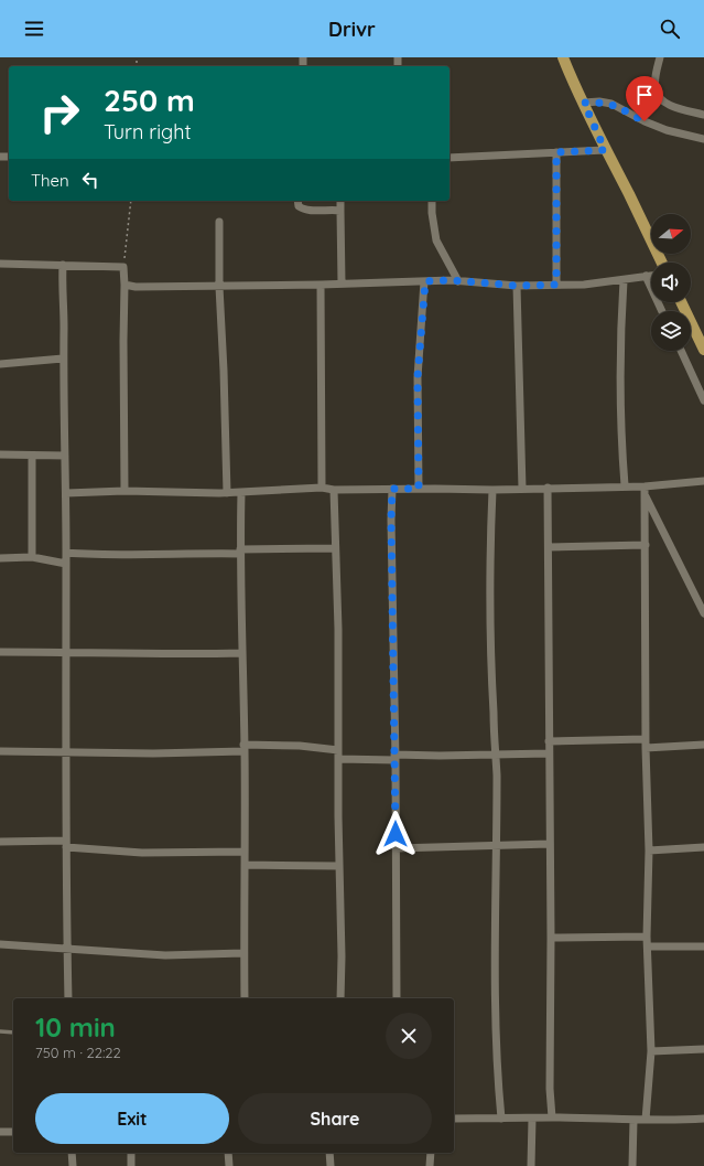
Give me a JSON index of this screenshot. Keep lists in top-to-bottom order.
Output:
{
  "north": "right",
  "page": {
    "header": "Drivr",
    "turn": ["250 m", "Turn right"],
    "then": "Then",
    "heading": ["10 min", "750 m · 22:22"],
    "buttons": ["Exit", "Share"]
  }
}
